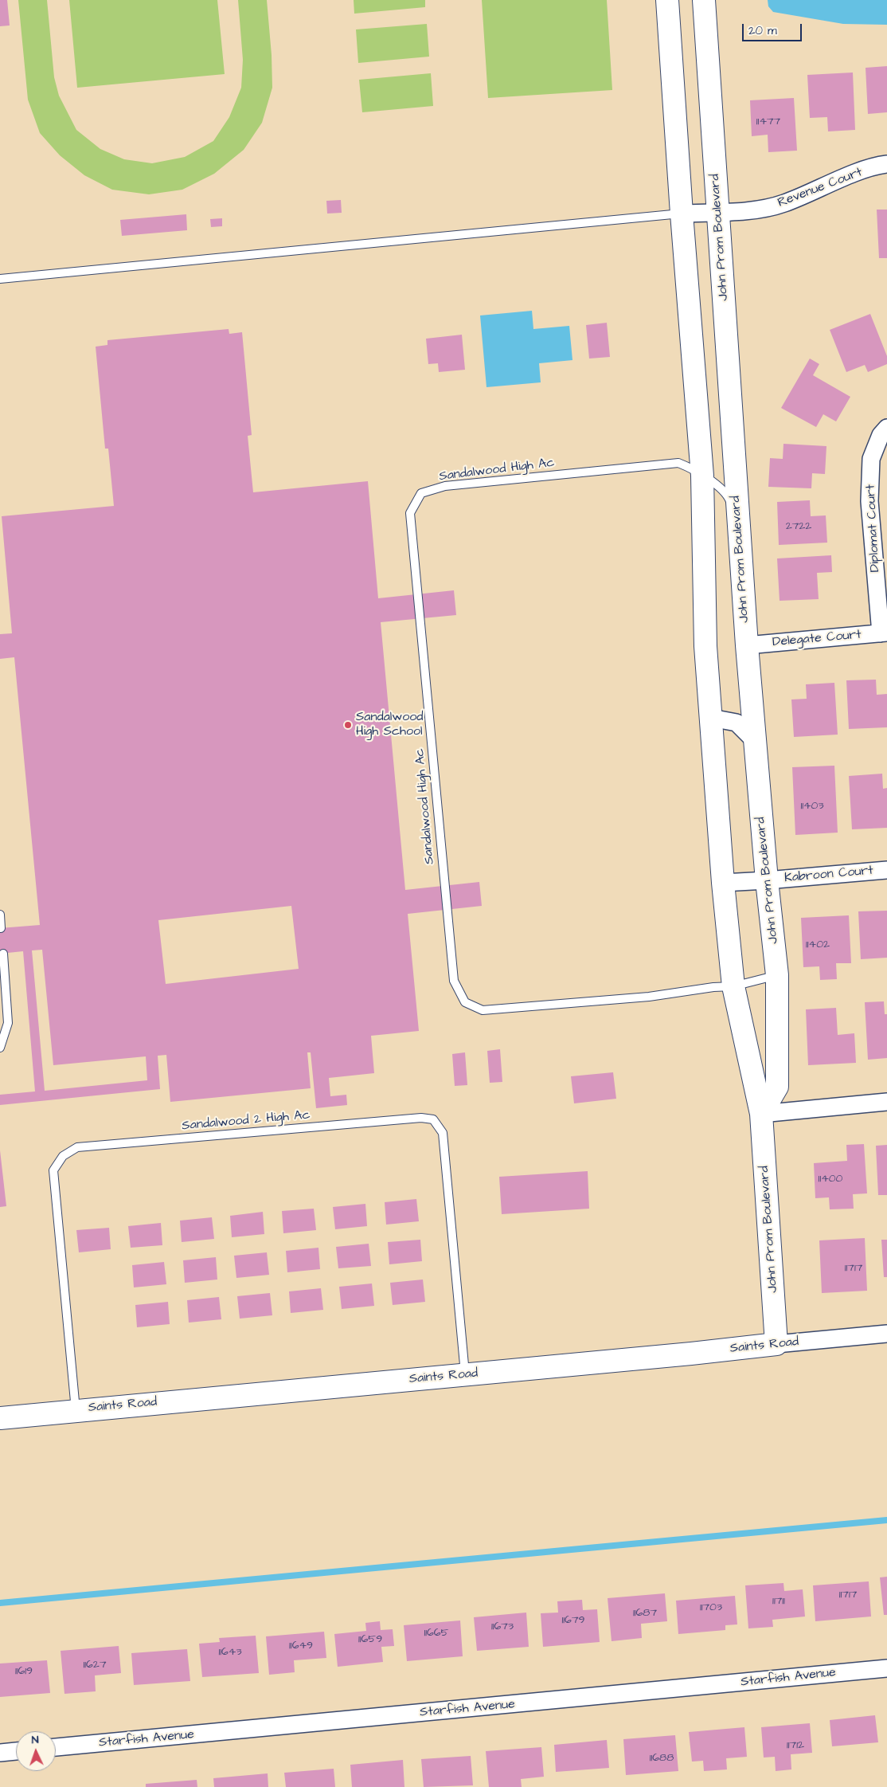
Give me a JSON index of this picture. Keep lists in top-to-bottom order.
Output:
{
  "streets": {
    "street": [
      "Revenue Court",
      "John Prom Boulevard",
      "Diplomat Court",
      "Delegate Court",
      "Kabroon Court",
      "Saints Road",
      "Starfish Avenue"
    ],
    "lane": ["Sandalwood High Ac", "Sandalwood 2 High Ac"]
  },
  "crossings": [
    ["Revenue Court", "John Prom Boulevard"],
    ["John Prom Boulevard", "Sandalwood High Ac"],
    ["John Prom Boulevard", "Delegate Court"],
    ["John Prom Boulevard", "Kabroon Court"],
    ["John Prom Boulevard", "Saints Road"],
    ["Diplomat Court", "Delegate Court"],
    ["Sandalwood 2 High Ac", "Saints Road"]
  ],
  "places": ["Sandalwood High School"],
  "house_numbers": [
    "11477",
    "2722",
    "11403",
    "11402",
    "11400",
    "11717",
    "11717",
    "11711",
    "11703",
    "11687",
    "11679",
    "11673",
    "11665",
    "11659",
    "11649",
    "11643",
    "11627",
    "11619",
    "11712",
    "11688"
  ],
  "scale_bar": "20 m",
  "north": "top"
}
